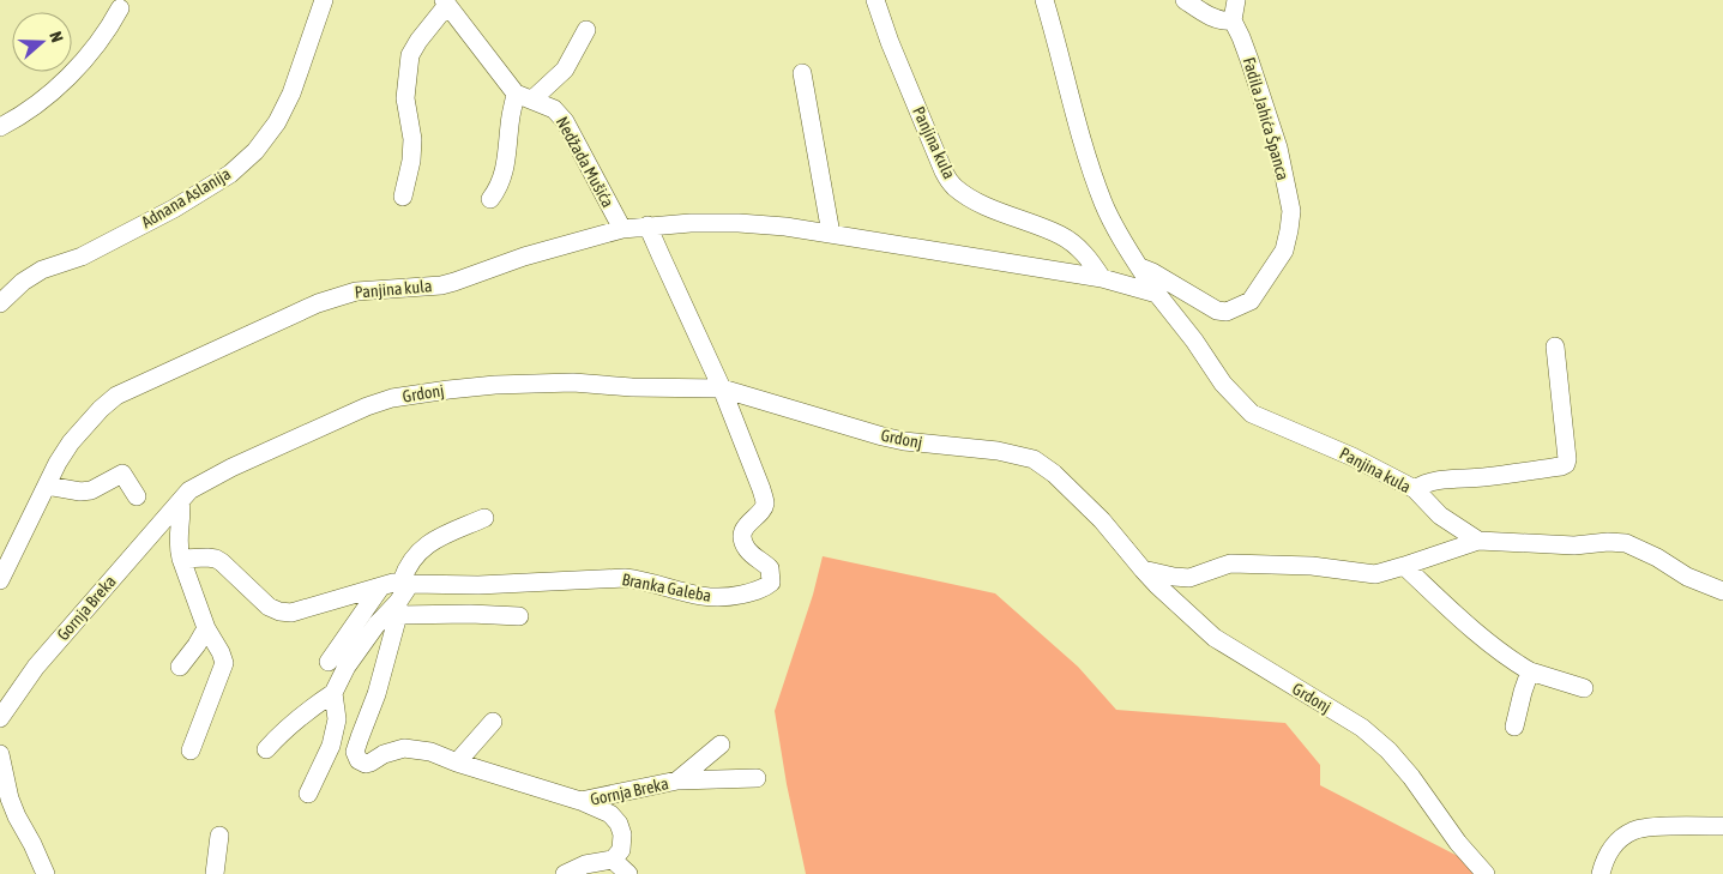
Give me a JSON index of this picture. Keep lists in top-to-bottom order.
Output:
{
  "streets": {
    "street": [
      "Fadila Jahića Španca",
      "Panjina kula",
      "Nedžada Mušića",
      "Adnana Aslanija",
      "Grdonj",
      "Branka Galeba",
      "Gornja Breka"
    ]
  },
  "crossings": [
    ["Panjina kula", "Nedžada Mušića"],
    ["Grdonj", "Branka Galeba"],
    ["Grdonj", "Gornja Breka"]
  ],
  "north": "right"
}
